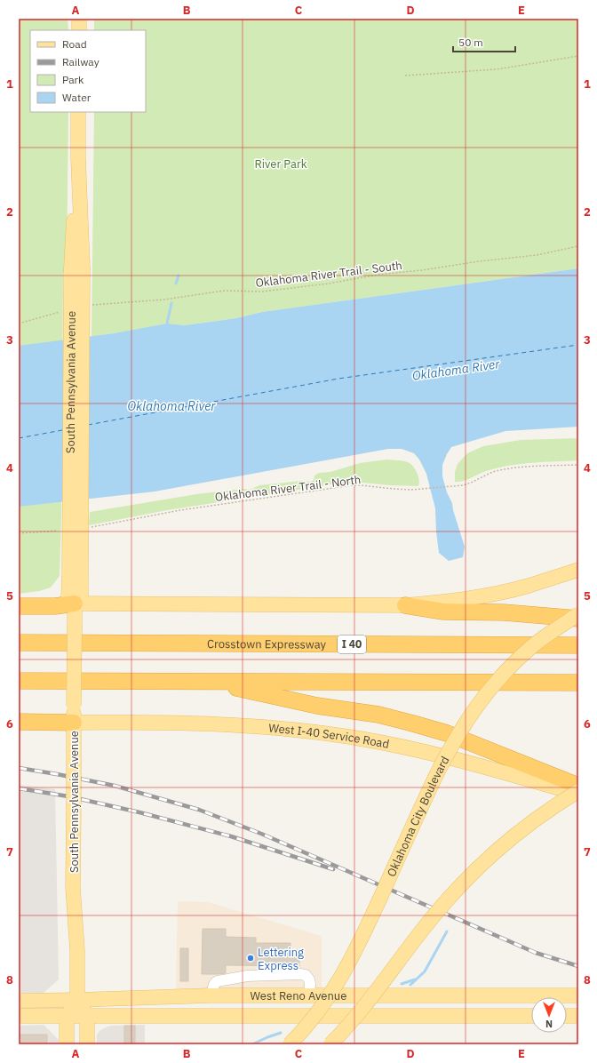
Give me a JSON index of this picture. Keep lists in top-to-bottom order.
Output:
{
  "streets": {
    "highway": ["Crosstown Expressway", "I 40"],
    "main road": [
      "South Pennsylvania Avenue",
      "West I-40 Service Road",
      "Oklahoma City Boulevard",
      "West Reno Avenue"
    ],
    "path": ["Oklahoma River Trail - South", "Oklahoma River Trail - North"]
  },
  "crossings": [
    ["South Pennsylvania Avenue", "West I-40 Service Road"],
    ["South Pennsylvania Avenue", "West Reno Avenue"]
  ],
  "water": ["Oklahoma River"],
  "parks": ["River Park"],
  "places": ["Lettering Express"],
  "legend": [
    "Road",
    "Railway",
    "Park",
    "Water"
  ],
  "scale_bar": "50 m",
  "north": "bottom",
  "grid": {
    "columns": [
      "A",
      "B",
      "C",
      "D",
      "E"
    ],
    "rows": [
      "1",
      "2",
      "3",
      "4",
      "5",
      "6",
      "7",
      "8"
    ]
  }
}
